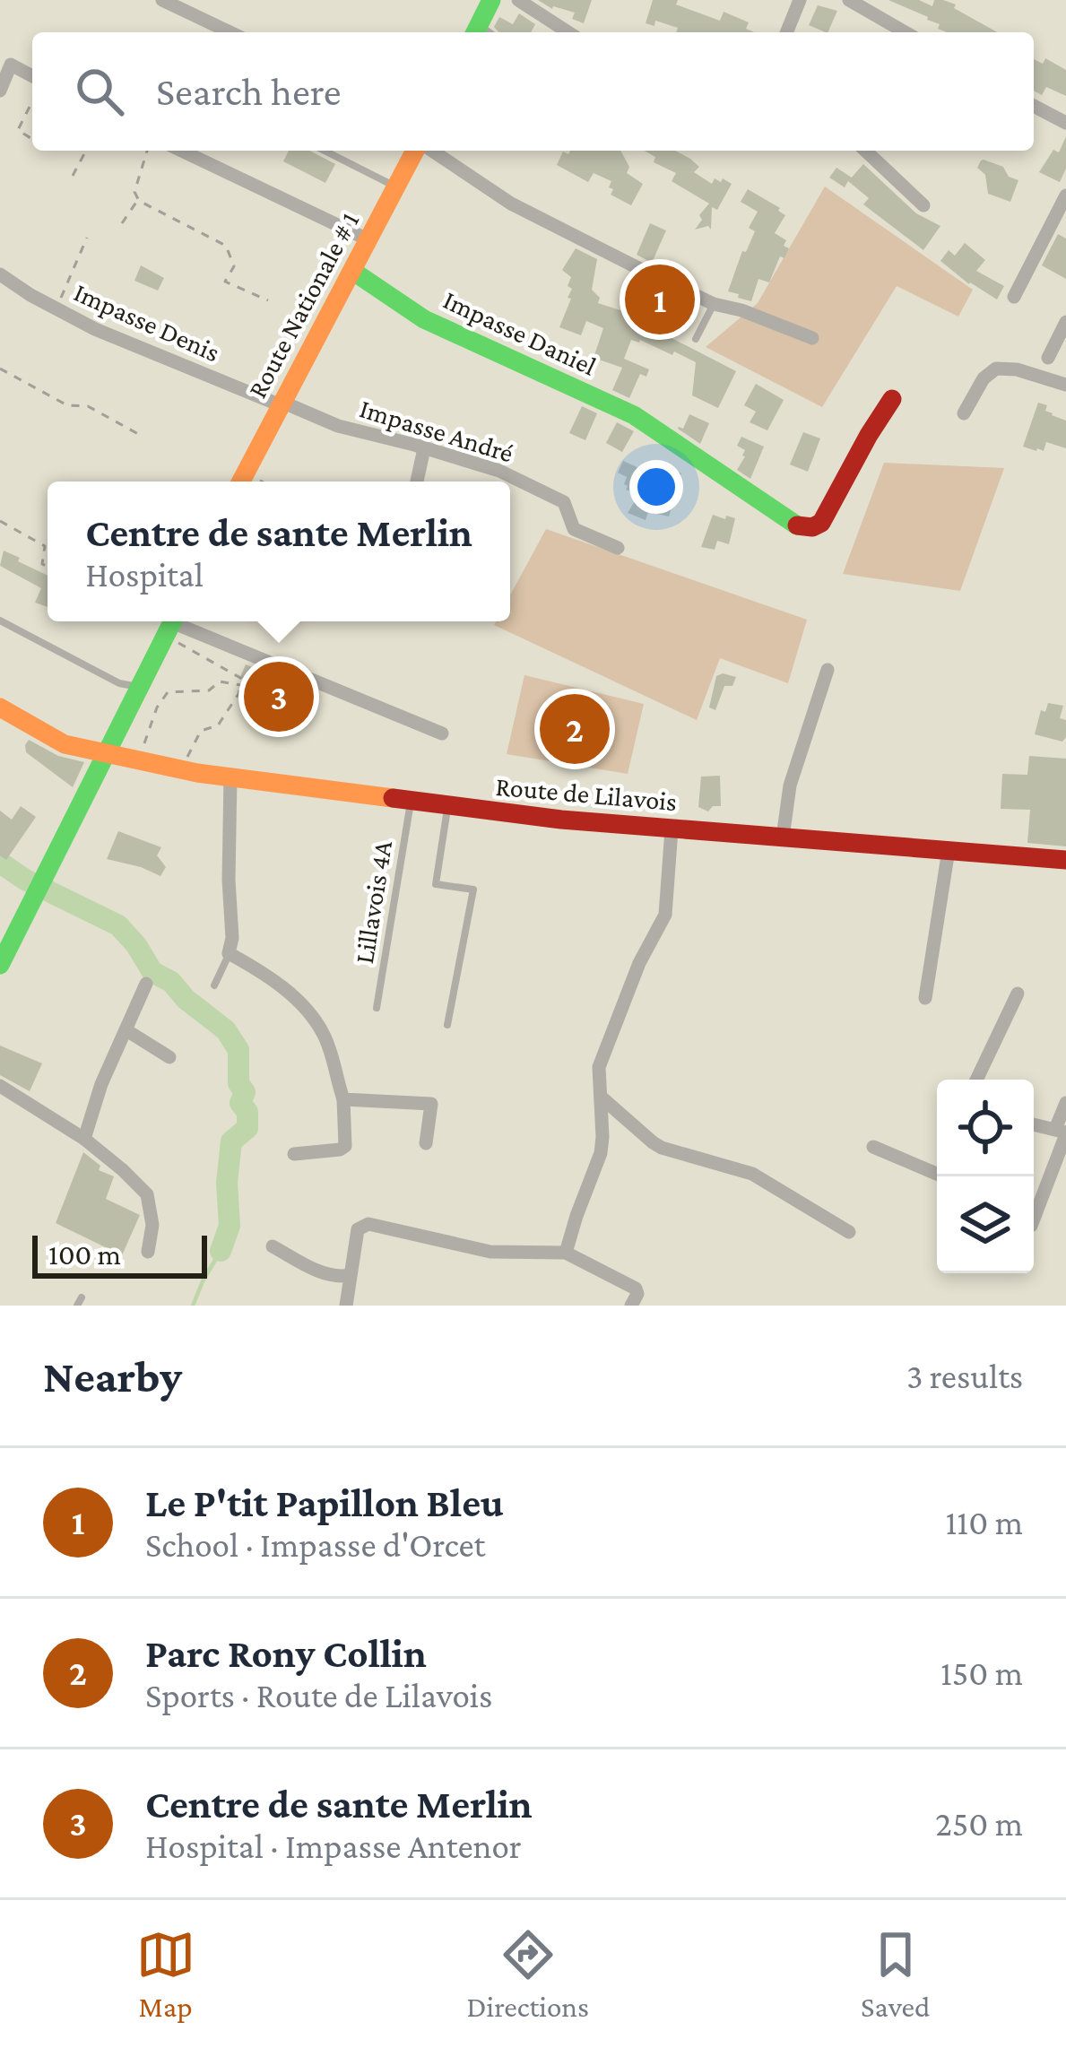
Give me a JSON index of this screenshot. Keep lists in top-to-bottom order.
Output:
{
  "streets": {
    "main road": ["Route Nationale # 1", "Impasse Daniel", "Route de Lilavois"],
    "street": ["Impasse Denis", "Impasse André"],
    "lane": ["Lillavois 4A"]
  },
  "crossings": [
    ["Route Nationale # 1", "Impasse Denis"],
    ["Route Nationale # 1", "Impasse Daniel"],
    ["Route Nationale # 1", "Impasse André"],
    ["Impasse Denis", "Impasse André"],
    ["Route de Lilavois", "Lillavois 4A"]
  ],
  "scale_bar": "100 m",
  "page": {
    "search": "Search here",
    "pins": ["1", "3", "2"],
    "popup": ["Centre de sante Merlin", "Hospital"],
    "scale": "100 m",
    "heading": ["Nearby", "3 results"],
    "list": [
      {
        "mark": "1",
        "name": "Le P'tit Papillon Bleu",
        "note": "School · Impasse d'Orcet",
        "value": "110 m"
      },
      {
        "mark": "2",
        "name": "Parc Rony Collin",
        "note": "Sports · Route de Lilavois",
        "value": "150 m"
      },
      {
        "mark": "3",
        "name": "Centre de sante Merlin",
        "note": "Hospital · Impasse Antenor",
        "value": "250 m"
      }
    ],
    "nav": ["Map", "Directions", "Saved"]
  }
}
